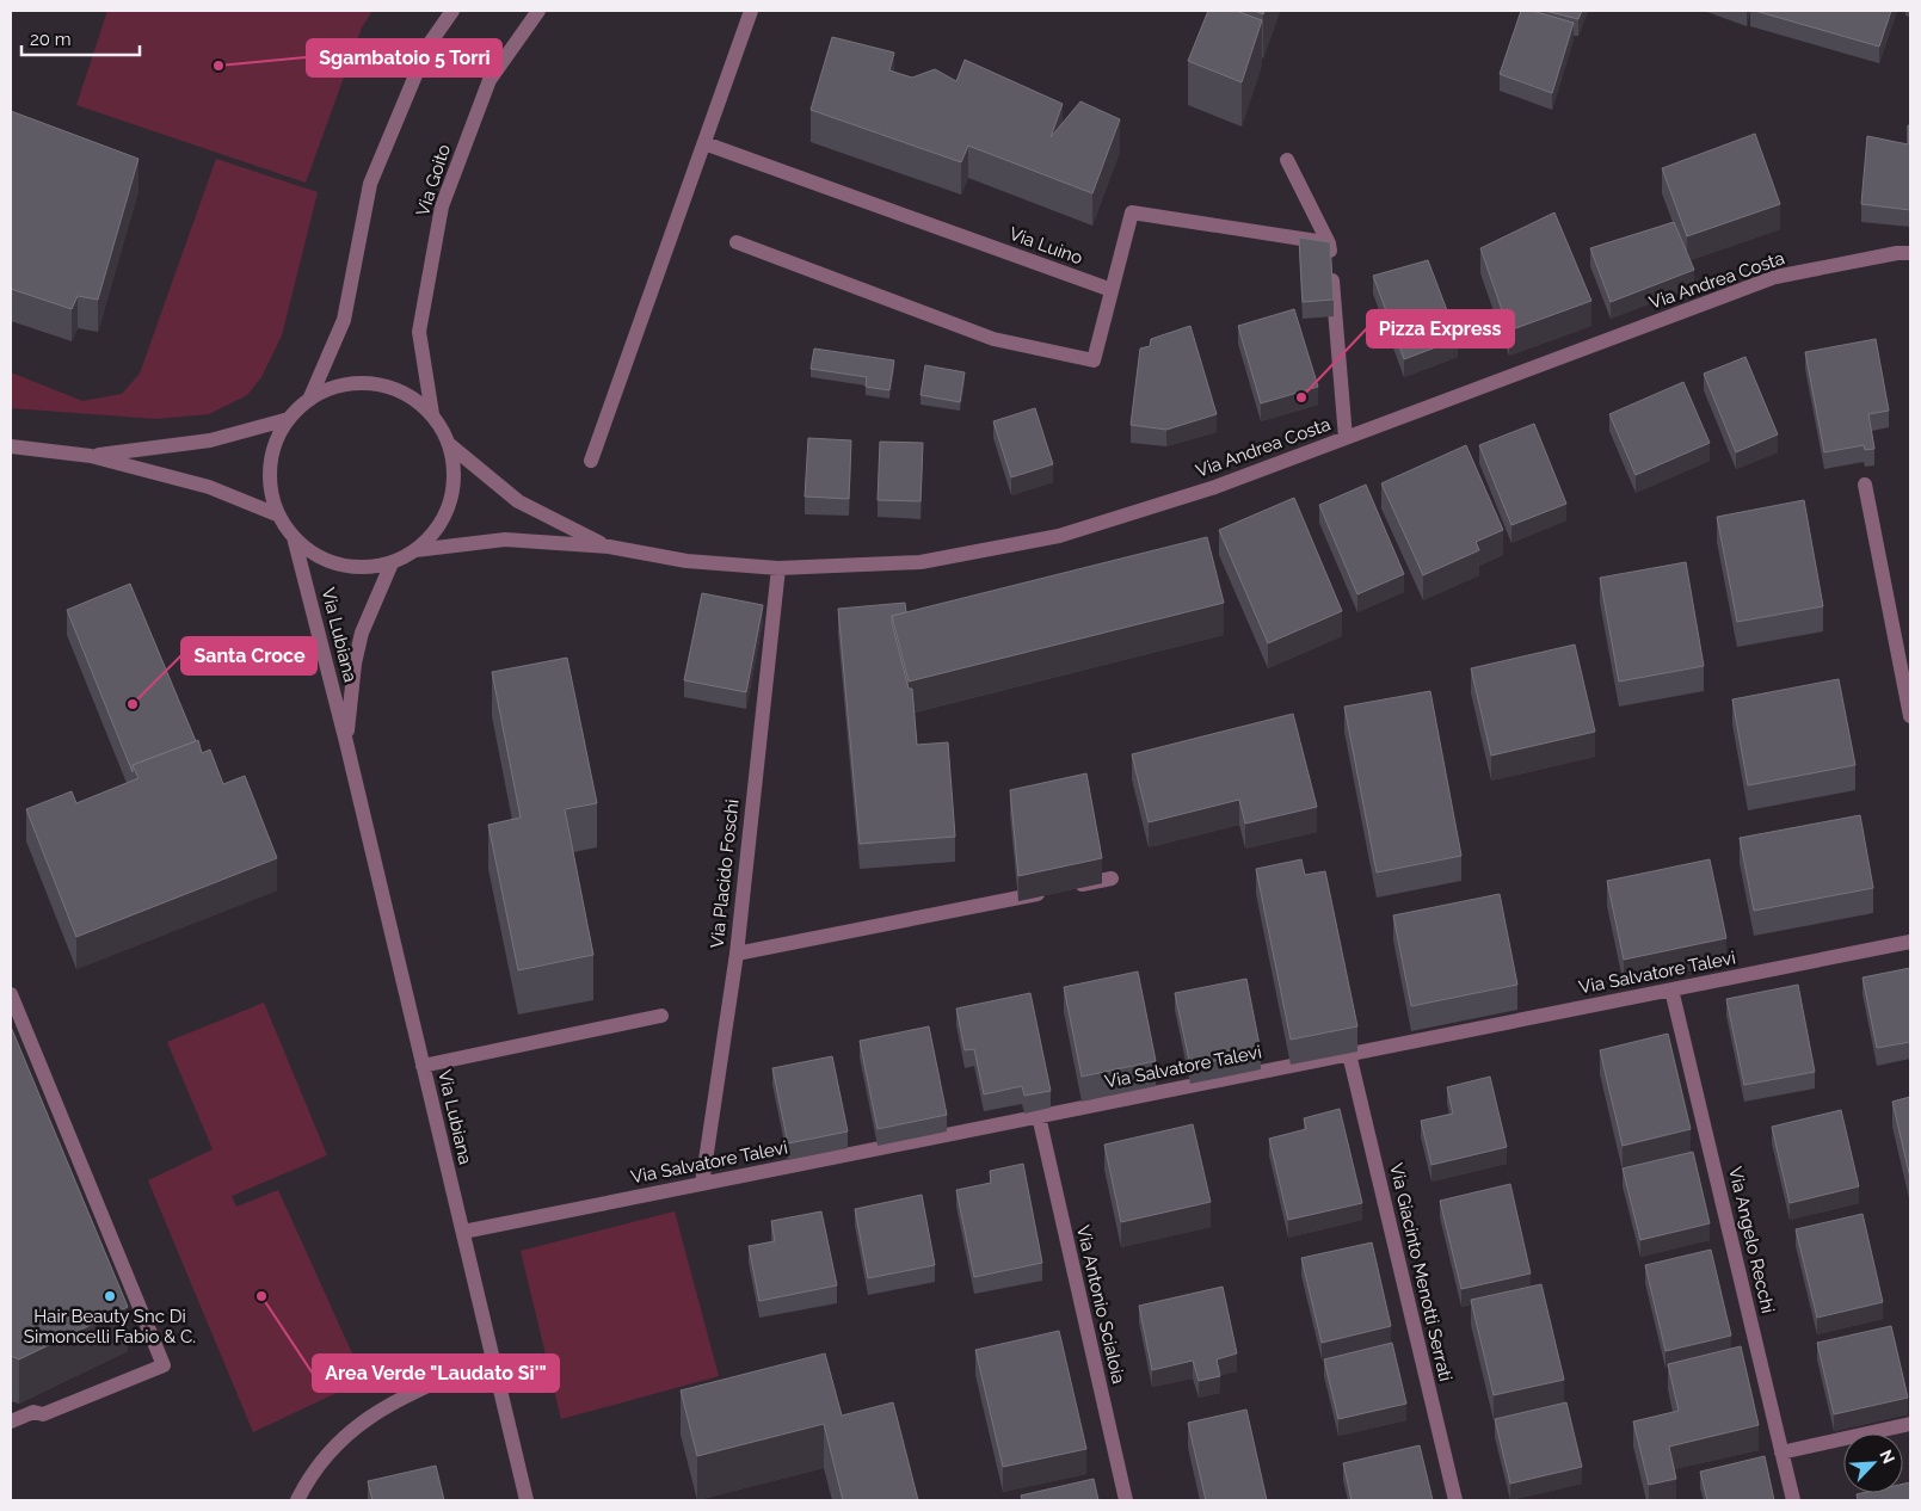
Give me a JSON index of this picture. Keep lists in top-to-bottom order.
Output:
{
  "streets": {
    "street": [
      "Via Goito",
      "Via Luino",
      "Via Andrea Costa",
      "Via Lubiana",
      "Via Placido Foschi",
      "Via Salvatore Talevi",
      "Via Angelo Recchi",
      "Via Giacinto Menotti Serrati",
      "Via Antonio Scialoia"
    ]
  },
  "crossings": [
    ["Via Goito", "Via Andrea Costa"],
    ["Via Goito", "Via Lubiana"],
    ["Via Andrea Costa", "Via Lubiana"],
    ["Via Andrea Costa", "Via Placido Foschi"],
    ["Via Lubiana", "Via Salvatore Talevi"],
    ["Via Placido Foschi", "Via Salvatore Talevi"],
    ["Via Salvatore Talevi", "Via Angelo Recchi"],
    ["Via Salvatore Talevi", "Via Giacinto Menotti Serrati"],
    ["Via Salvatore Talevi", "Via Antonio Scialoia"]
  ],
  "places": [
    "Sgambatoio 5 Torri",
    "Pizza Express",
    "Santa Croce",
    "Hair Beauty Snc Di Simoncelli Fabio & C.",
    "Area Verde \"Laudato Si'\""
  ],
  "scale_bar": "20 m",
  "north": "top right"
}
